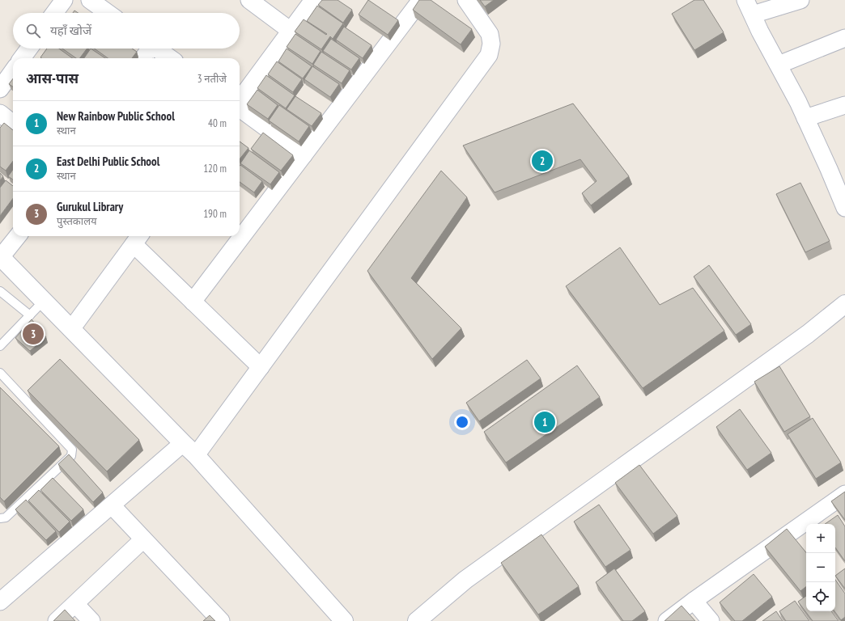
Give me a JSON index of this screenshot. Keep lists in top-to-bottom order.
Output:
{
  "page": {
    "search": "यहाँ खोजें",
    "heading": ["आस-पास", "3 नतीजे"],
    "list": [
      {
        "mark": "1",
        "name": "New Rainbow Public School",
        "note": "स्थान",
        "value": "40 m"
      },
      {
        "mark": "2",
        "name": "East Delhi Public School",
        "note": "स्थान",
        "value": "120 m"
      },
      {
        "mark": "3",
        "name": "Gurukul Library",
        "note": "पुस्तकालय",
        "value": "190 m"
      }
    ],
    "pins": ["2", "3", "1"],
    "map_buttons": ["+", "−"]
  }
}
